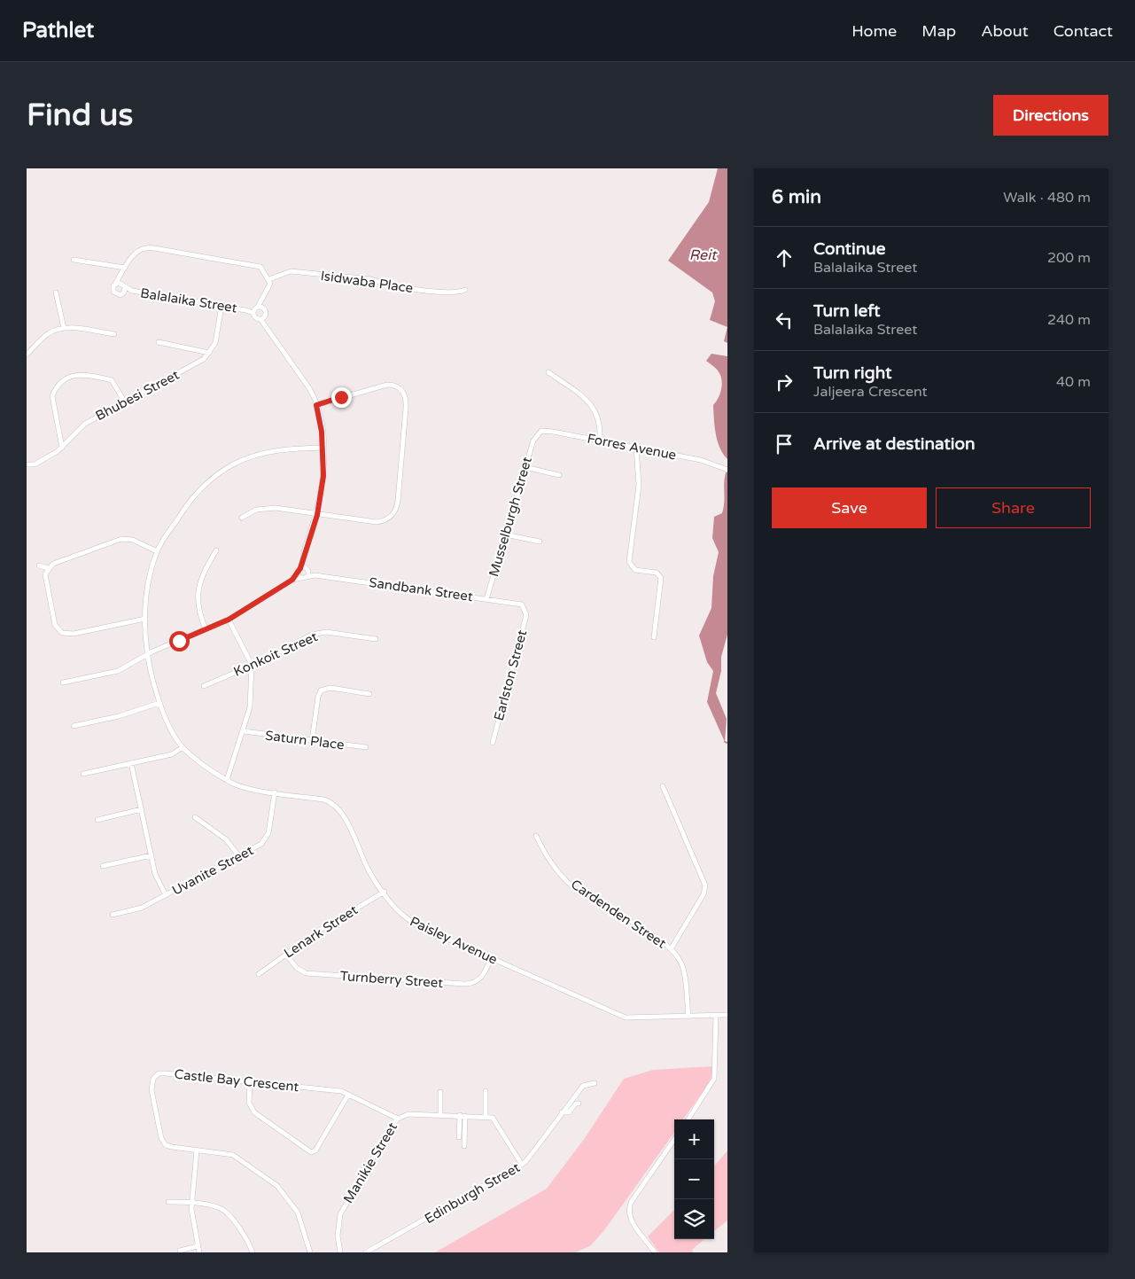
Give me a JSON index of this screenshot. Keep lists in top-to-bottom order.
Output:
{
  "streets": {
    "street": [
      "Isidwaba Place",
      "Balalaika Street",
      "Bhubesi Street",
      "Forres Avenue",
      "Musselburgh Street",
      "Sandbank Street",
      "Konkoit Street",
      "Earlston Street",
      "Saturn Place",
      "Uvanite Street",
      "Cardenden Street",
      "Lenark Street",
      "Paisley Avenue",
      "Turnberry Street",
      "Castle Bay Crescent",
      "Manikie Street",
      "Edinburgh Street"
    ]
  },
  "crossings": [
    ["Forres Avenue", "Musselburgh Street"],
    ["Musselburgh Street", "Sandbank Street"],
    ["Sandbank Street", "Earlston Street"],
    ["Uvanite Street", "Paisley Avenue"],
    ["Lenark Street", "Paisley Avenue"],
    ["Lenark Street", "Turnberry Street"],
    ["Paisley Avenue", "Turnberry Street"],
    ["Castle Bay Crescent", "Manikie Street"]
  ],
  "water": ["Reit"],
  "page": {
    "header": "Pathlet",
    "nav": [
      "Home",
      "Map",
      "About",
      "Contact"
    ],
    "buttons": [
      "Directions",
      ["Save", "Share"]
    ],
    "title": "Find us",
    "heading": ["6 min", "Walk · 480 m"],
    "list": [
      ["Continue", "Balalaika Street", "200 m"],
      ["Turn left", "Balalaika Street", "240 m"],
      ["Turn right", "Jaljeera Crescent", "40 m"],
      "Arrive at destination"
    ],
    "map_buttons": ["+", "−"]
  }
}
